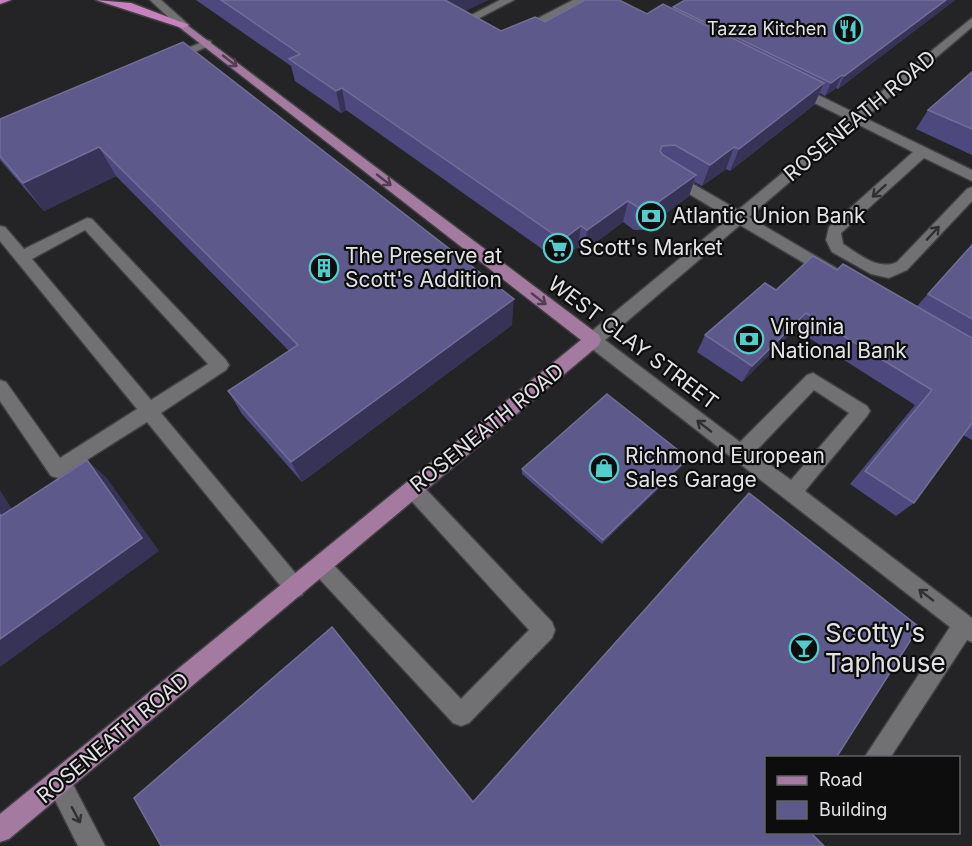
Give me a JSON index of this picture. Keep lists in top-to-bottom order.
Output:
{
  "streets": {
    "main road": ["ROSENEATH ROAD", "WEST CLAY STREET"]
  },
  "crossings": [
    ["ROSENEATH ROAD", "WEST CLAY STREET"]
  ],
  "places": {
    "restaurant": ["Tazza Kitchen"],
    "bank": ["Atlantic Union Bank", "Virginia National Bank"],
    "supermarket": ["Scott's Market"],
    "building": ["The Preserve at Scott's Addition"],
    "shop": ["Richmond European Sales Garage"],
    "bar": ["Scotty's Taphouse"]
  },
  "legend": ["Road", "Building"]
}
